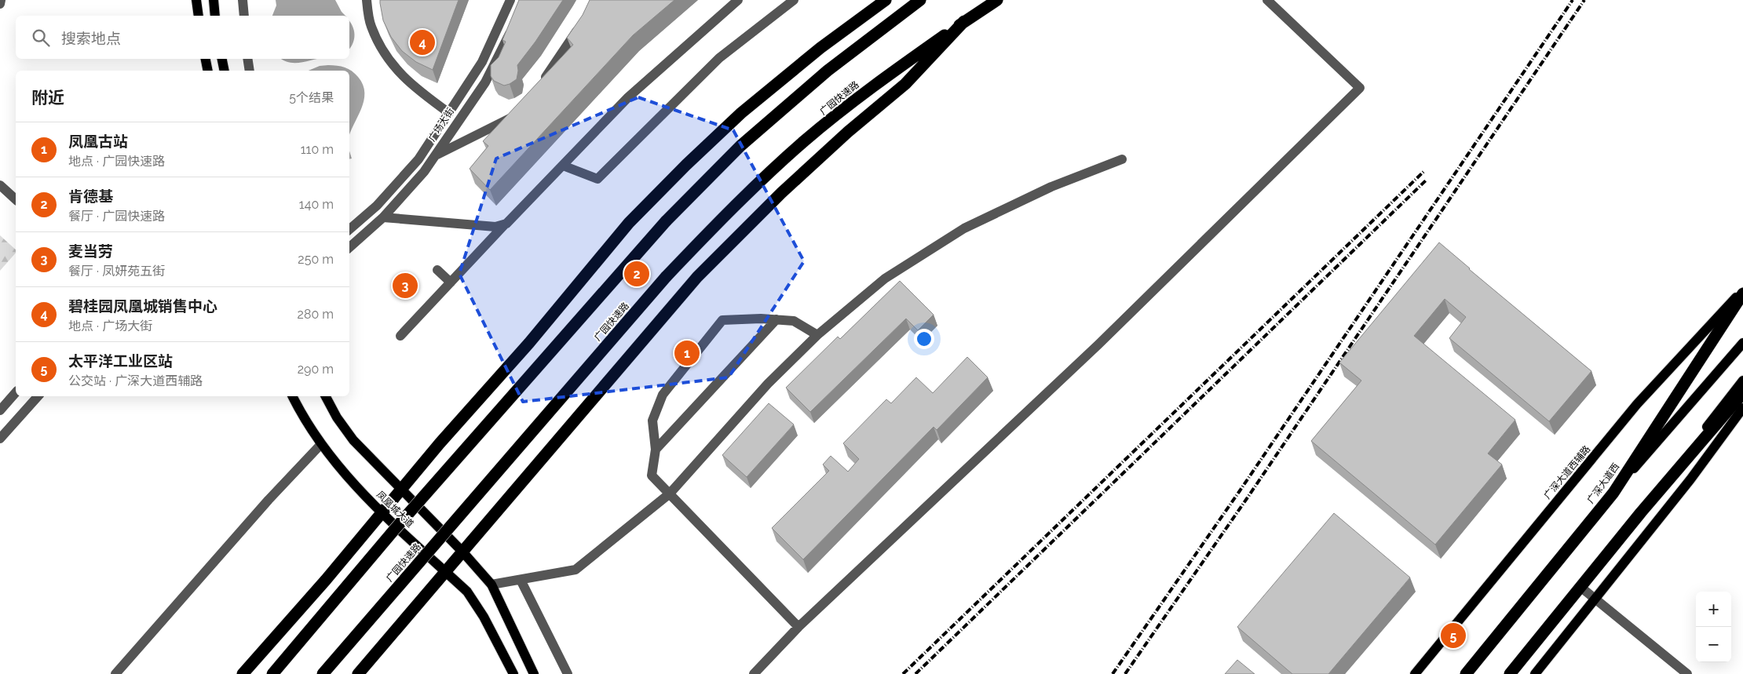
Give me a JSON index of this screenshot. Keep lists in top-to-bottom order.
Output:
{
  "streets": {
    "highway": ["广园快速路", "广深大道西"],
    "main road": ["广深大道西辅路", "凤凰城大道"],
    "street": ["广场大街"]
  },
  "page": {
    "search": "搜索地点",
    "pins": [
      "4",
      "2",
      "3",
      "1",
      "5"
    ],
    "heading": ["附近", "5个结果"],
    "list": [
      {
        "mark": "1",
        "name": "凤凰古站",
        "note": "地点 · 广园快速路",
        "value": "110 m"
      },
      {
        "mark": "2",
        "name": "肯德基",
        "note": "餐厅 · 广园快速路",
        "value": "140 m"
      },
      {
        "mark": "3",
        "name": "麦当劳",
        "note": "餐厅 · 凤妍苑五街",
        "value": "250 m"
      },
      {
        "mark": "4",
        "name": "碧桂园凤凰城销售中心",
        "note": "地点 · 广场大街",
        "value": "280 m"
      },
      {
        "mark": "5",
        "name": "太平洋工业区站",
        "note": "公交站 · 广深大道西辅路",
        "value": "290 m"
      }
    ],
    "map_buttons": ["+", "−"]
  }
}
